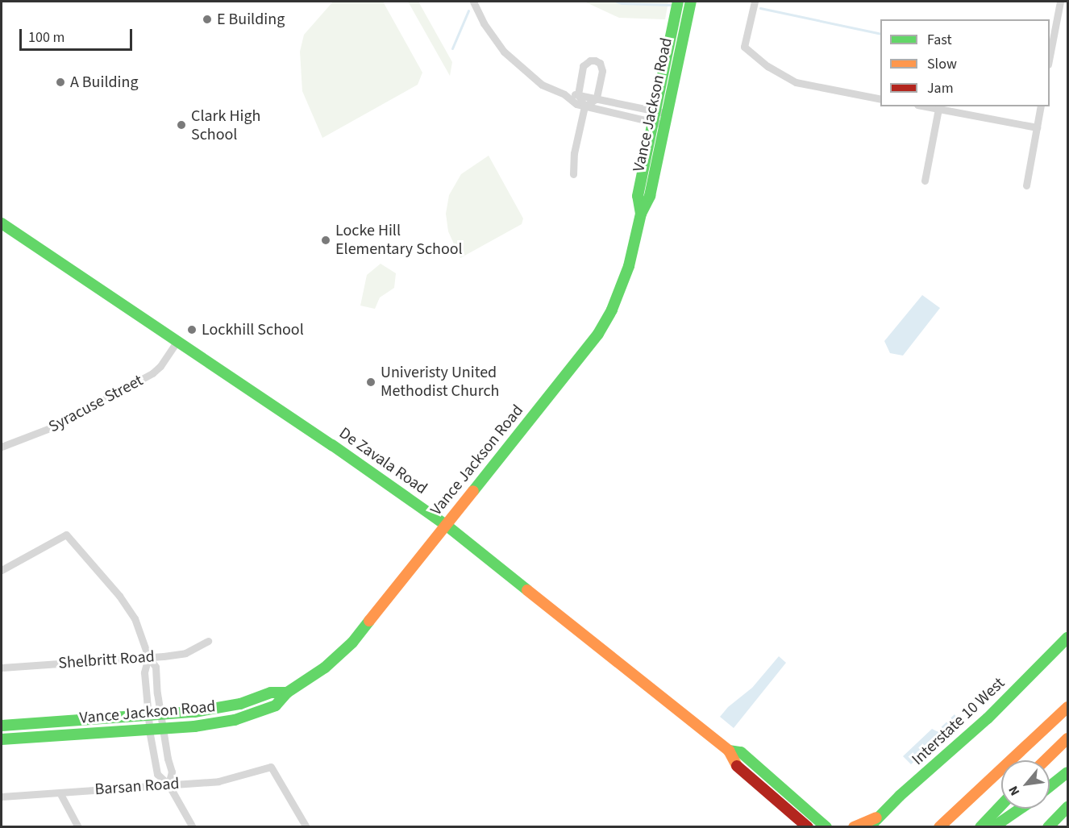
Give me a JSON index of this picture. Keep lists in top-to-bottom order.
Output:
{
  "streets": {
    "main road": ["Vance Jackson Road", "De Zavala Road", "Interstate 10 West"],
    "street": ["Syracuse Street", "Shelbritt Road", "Barsan Road"]
  },
  "crossings": [
    ["Vance Jackson Road", "De Zavala Road"],
    ["Syracuse Street", "De Zavala Road"]
  ],
  "places": [
    "E Building",
    "A Building",
    "Clark High School",
    "Locke Hill Elementary School",
    "Lockhill School",
    "Univeristy United Methodist Church"
  ],
  "legend": ["Fast", "Slow", "Jam"],
  "scale_bar": "100 m",
  "north": "bottom left"
}
